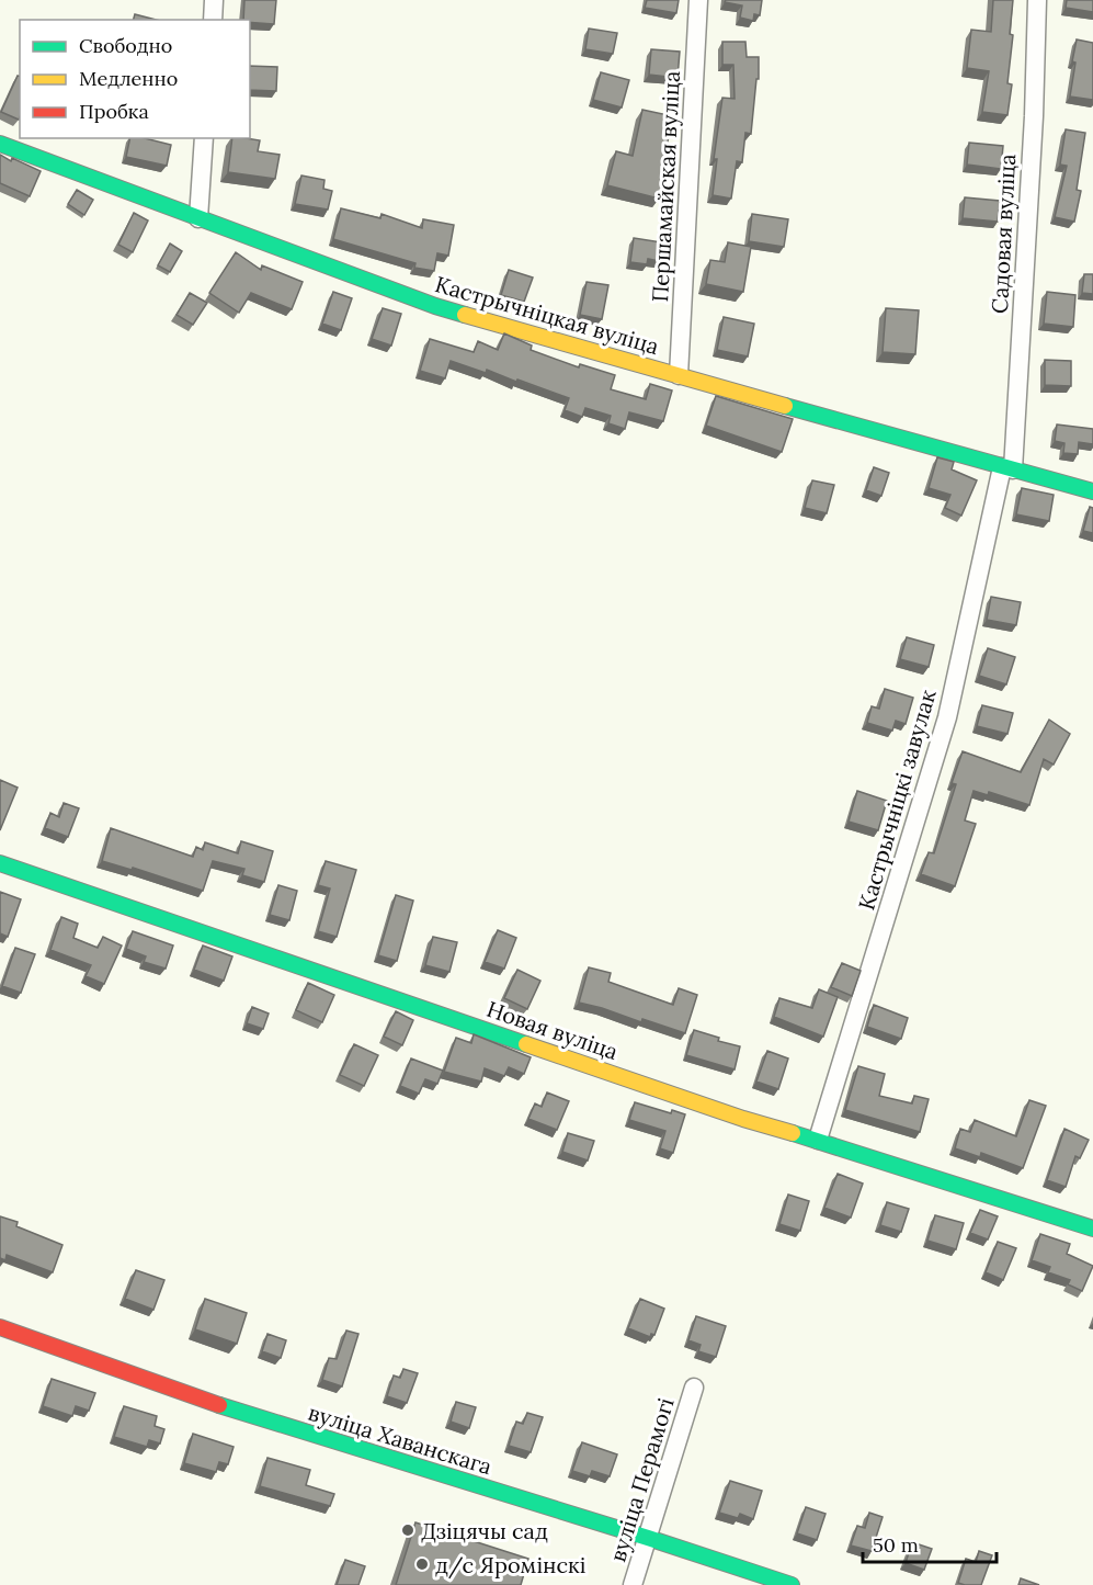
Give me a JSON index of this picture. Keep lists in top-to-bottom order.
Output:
{
  "streets": {
    "street": [
      "Першамайская вуліца",
      "Садовая вуліца",
      "Кастрычніцкая вуліца",
      "Кастрычніцкі завулак",
      "Новая вуліца",
      "вуліца Хаванскага",
      "вуліца Перамогі"
    ]
  },
  "crossings": [
    ["Першамайская вуліца", "Кастрычніцкая вуліца"],
    ["Садовая вуліца", "Кастрычніцкая вуліца"],
    ["Садовая вуліца", "Кастрычніцкі завулак"],
    ["Кастрычніцкая вуліца", "Кастрычніцкі завулак"],
    ["Кастрычніцкі завулак", "Новая вуліца"],
    ["вуліца Хаванскага", "вуліца Перамогі"]
  ],
  "places": ["Дзіцячы сад", "д/с Яромінскі"],
  "legend": ["Свободно", "Медленно", "Пробка"],
  "scale_bar": "50 m"
}
